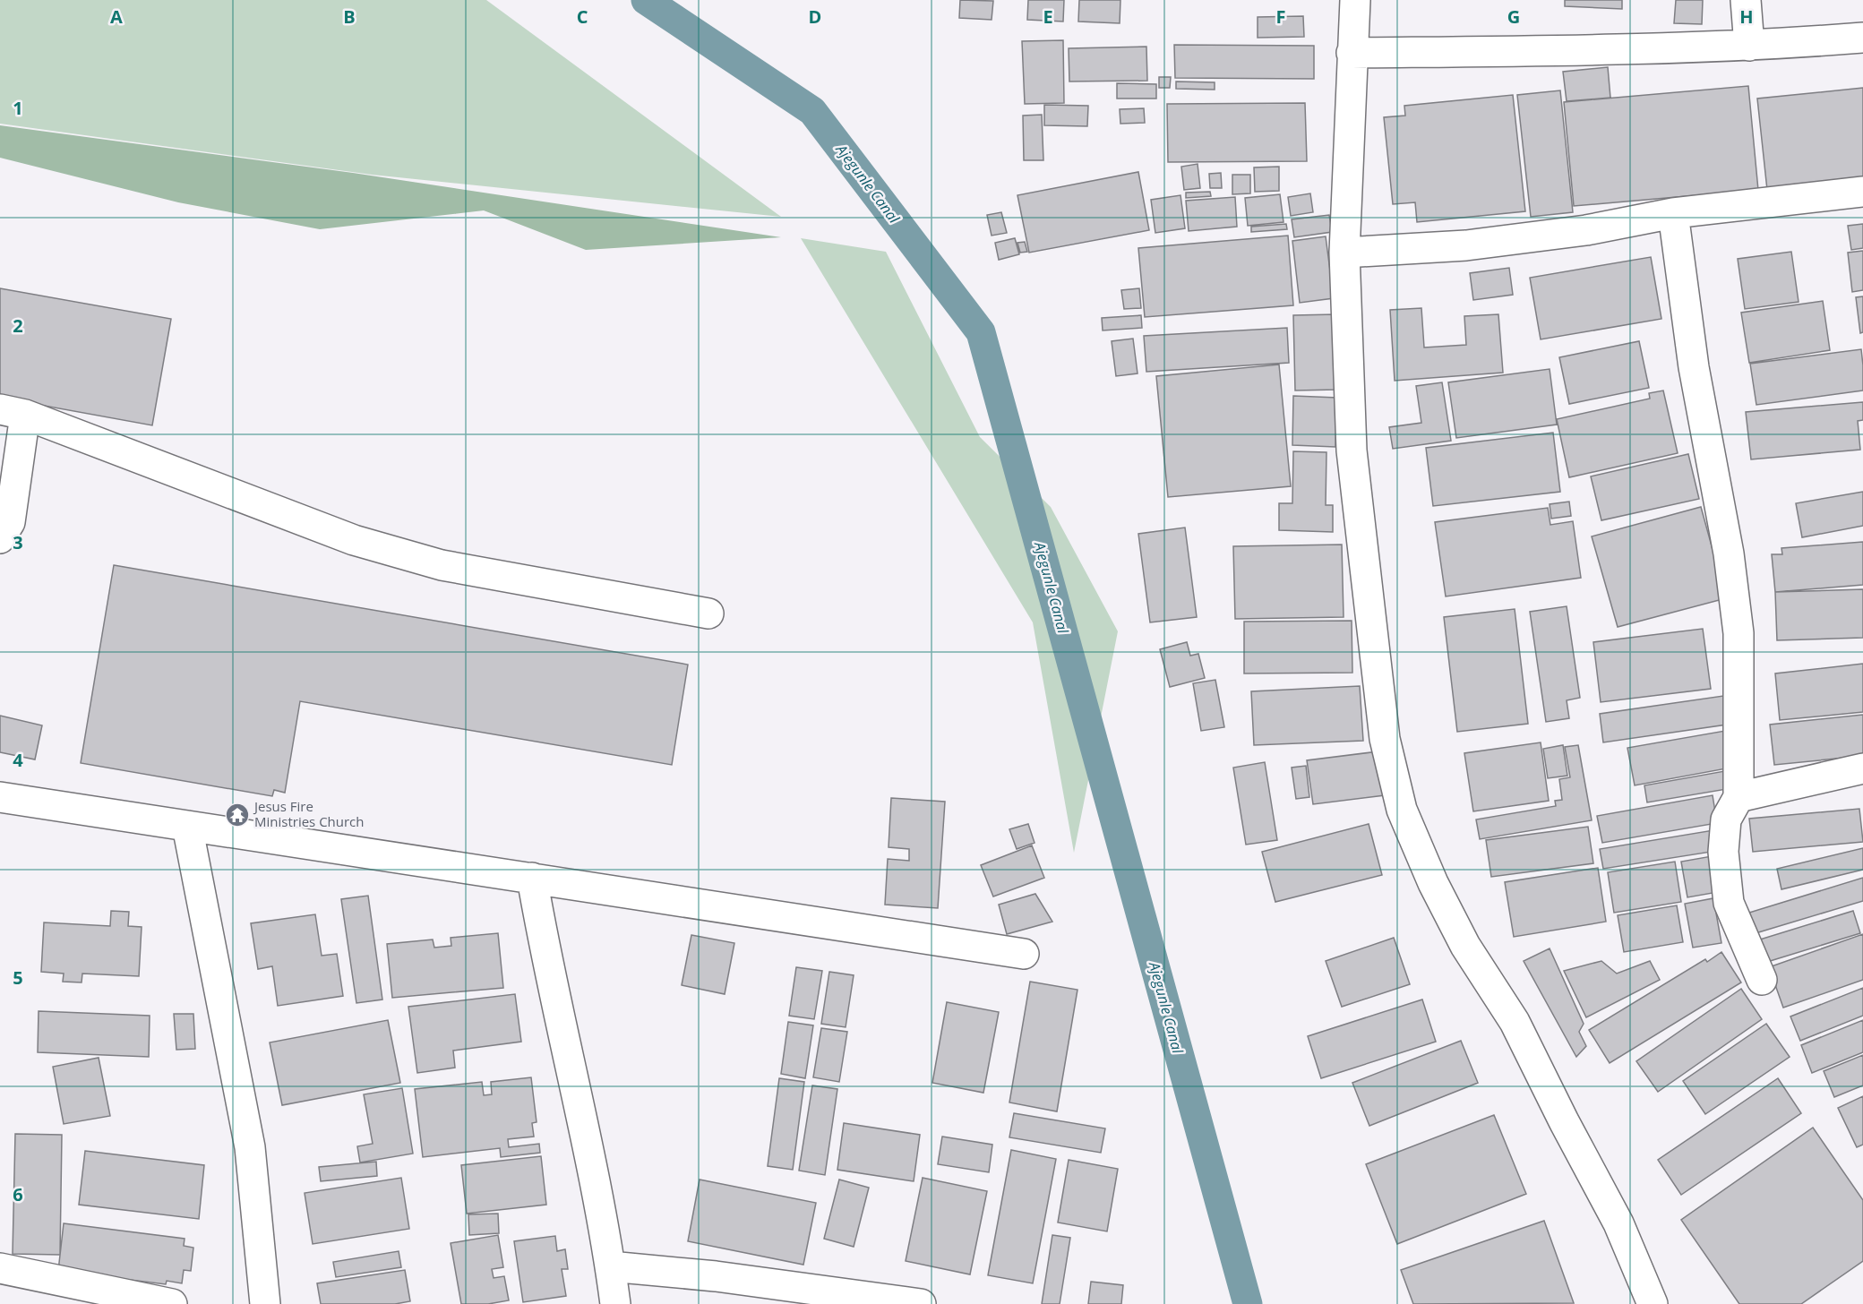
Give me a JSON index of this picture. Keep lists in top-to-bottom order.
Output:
{
  "water": ["Ajegunle Canal"],
  "places": {
    "temple": ["Jesus Fire Ministries Church"]
  },
  "grid": {
    "columns": [
      "A",
      "B",
      "C",
      "D",
      "E",
      "F",
      "G",
      "H"
    ],
    "rows": [
      "1",
      "2",
      "3",
      "4",
      "5",
      "6"
    ]
  }
}
